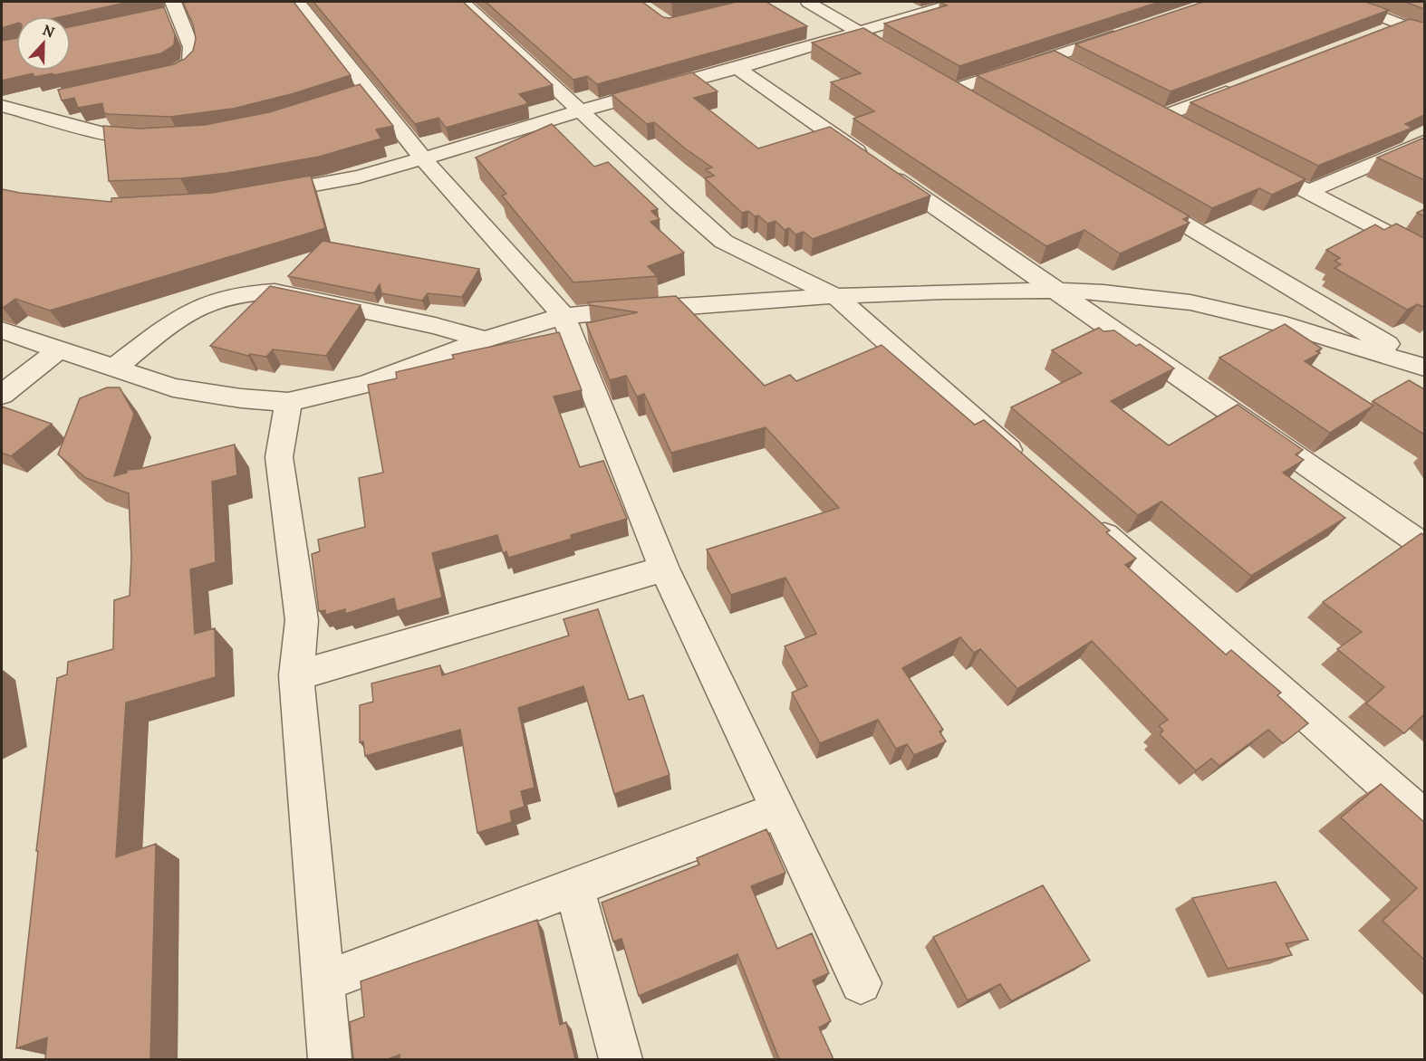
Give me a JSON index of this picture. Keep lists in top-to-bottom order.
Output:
{
  "north": "top"
}
